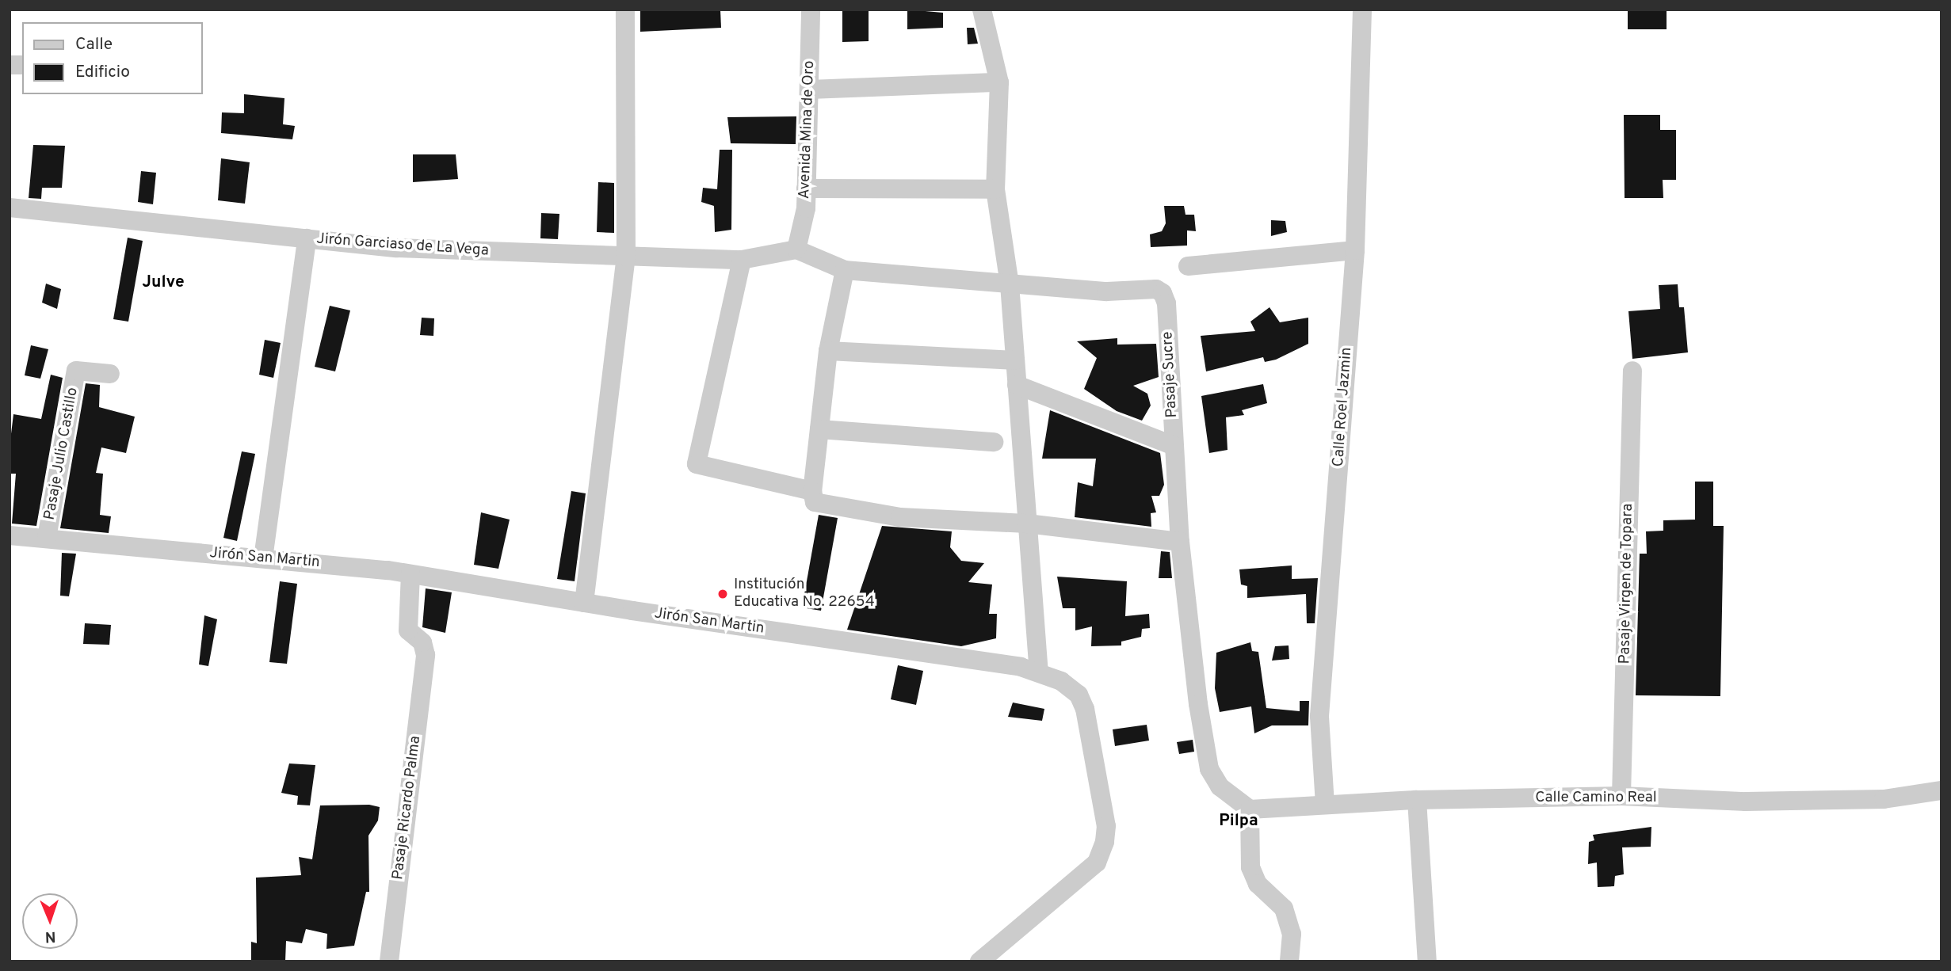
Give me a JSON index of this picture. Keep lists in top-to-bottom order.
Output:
{
  "streets": {
    "street": [
      "Avenida Mina de Oro",
      "Jirón Garciaso de La Vega",
      "Pasaje Sucre",
      "Calle Roel Jazmin",
      "Pasaje Julio Castillo",
      "Jirón San Martin",
      "Pasaje Virgen de Topara",
      "Calle Camino Real",
      "Pasaje Ricardo Palma"
    ]
  },
  "crossings": [
    ["Avenida Mina de Oro", "Jirón Garciaso de La Vega"],
    ["Avenida Mina de Oro", "Pasaje Sucre"],
    ["Jirón Garciaso de La Vega", "Pasaje Sucre"],
    ["Pasaje Sucre", "Calle Camino Real"],
    ["Calle Roel Jazmin", "Calle Camino Real"],
    ["Pasaje Julio Castillo", "Jirón San Martin"],
    ["Jirón San Martin", "Pasaje Ricardo Palma"],
    ["Pasaje Virgen de Topara", "Calle Camino Real"]
  ],
  "districts": ["Julve", "Pilpa"],
  "places": ["Institución Educativa No. 22654"],
  "legend": ["Calle", "Edificio"],
  "north": "bottom"
}
